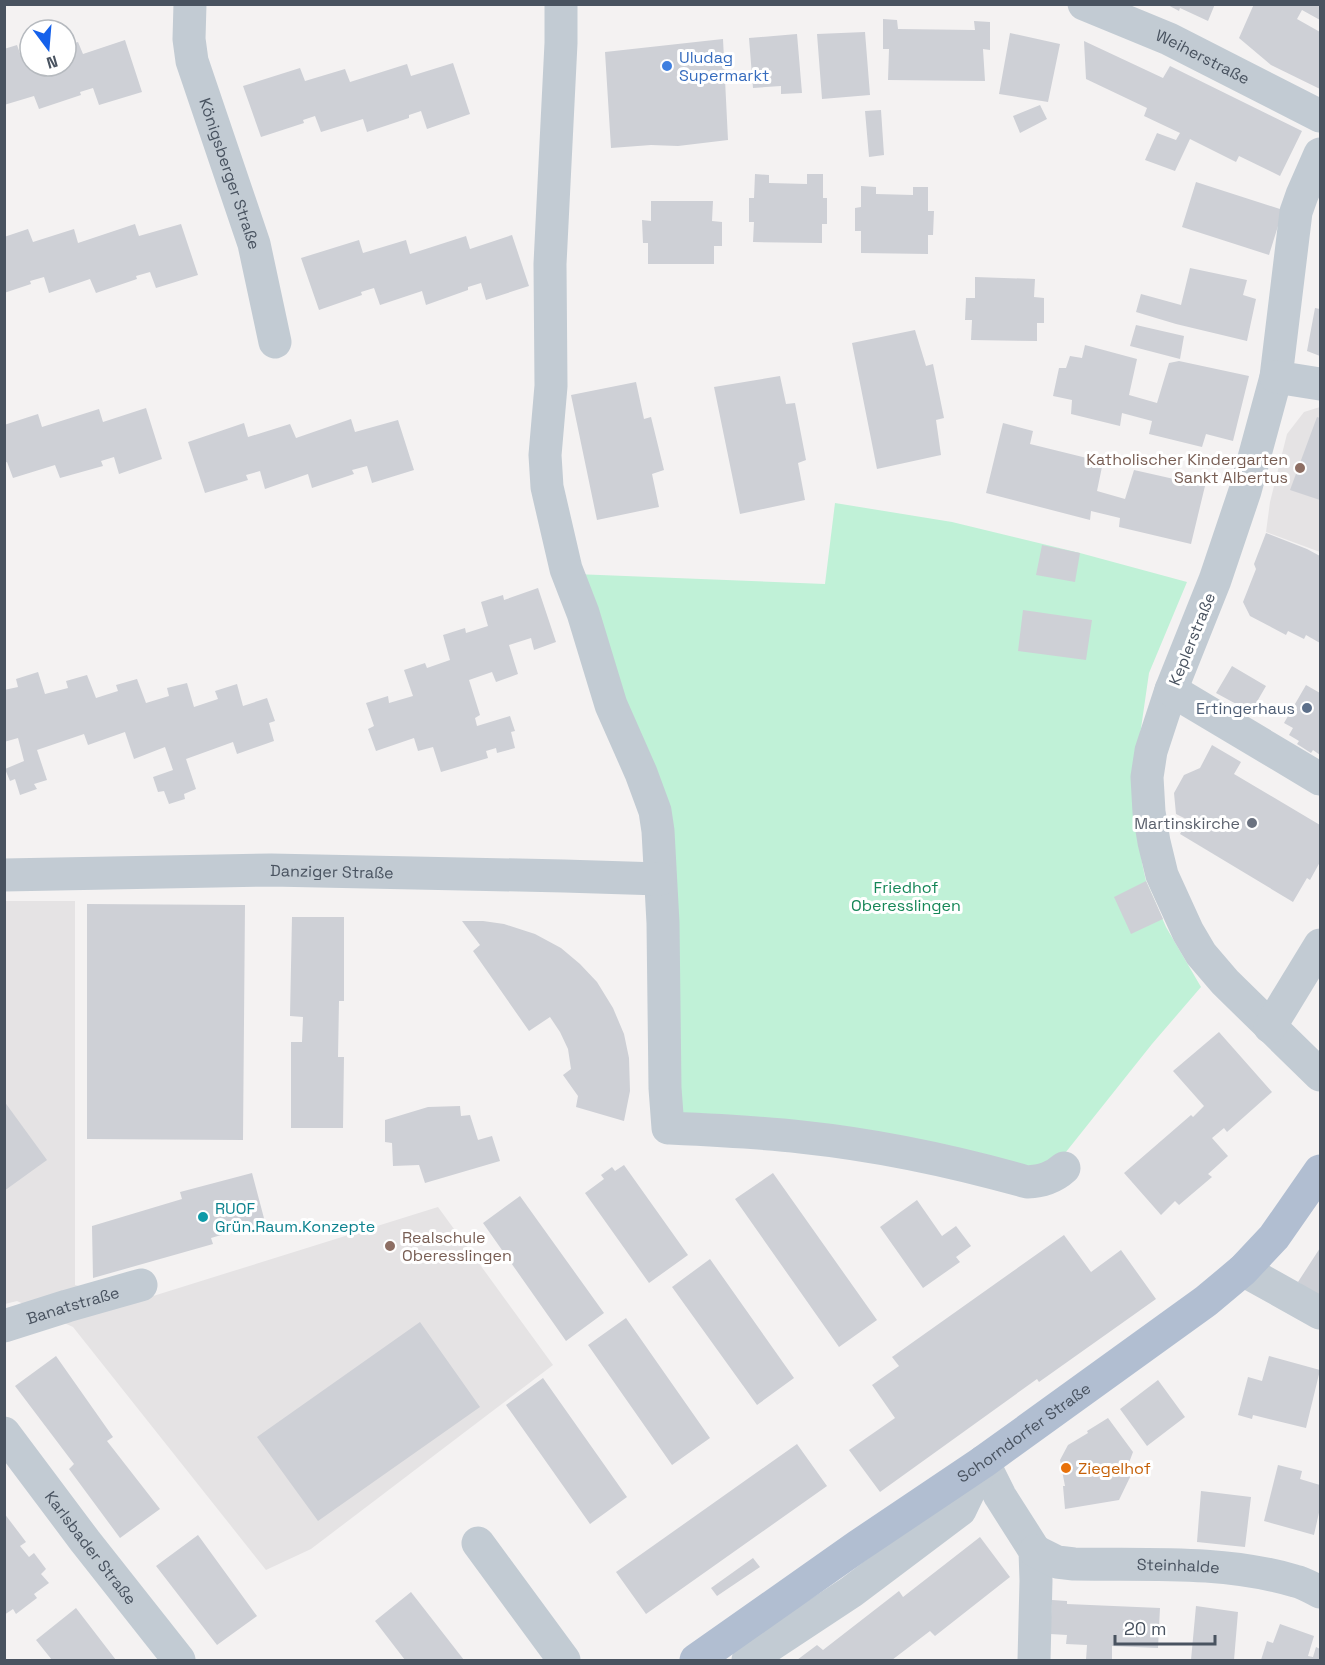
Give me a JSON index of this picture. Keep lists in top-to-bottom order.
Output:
{
  "streets": {
    "main road": ["Schorndorfer Straße"],
    "street": [
      "Weiherstraße",
      "Königsberger Straße",
      "Keplerstraße",
      "Danziger Straße",
      "Banatstraße",
      "Karlsbader Straße",
      "Steinhalde"
    ]
  },
  "parks": ["Friedhof Oberesslingen"],
  "places": [
    "Uludag Supermarkt",
    "Katholischer Kindergarten Sankt Albertus",
    "Ertingerhaus",
    "Martinskirche",
    "RUOF Grün.Raum.Konzepte",
    "Realschule Oberesslingen",
    "Ziegelhof"
  ],
  "scale_bar": "20 m",
  "north": "bottom"
}
